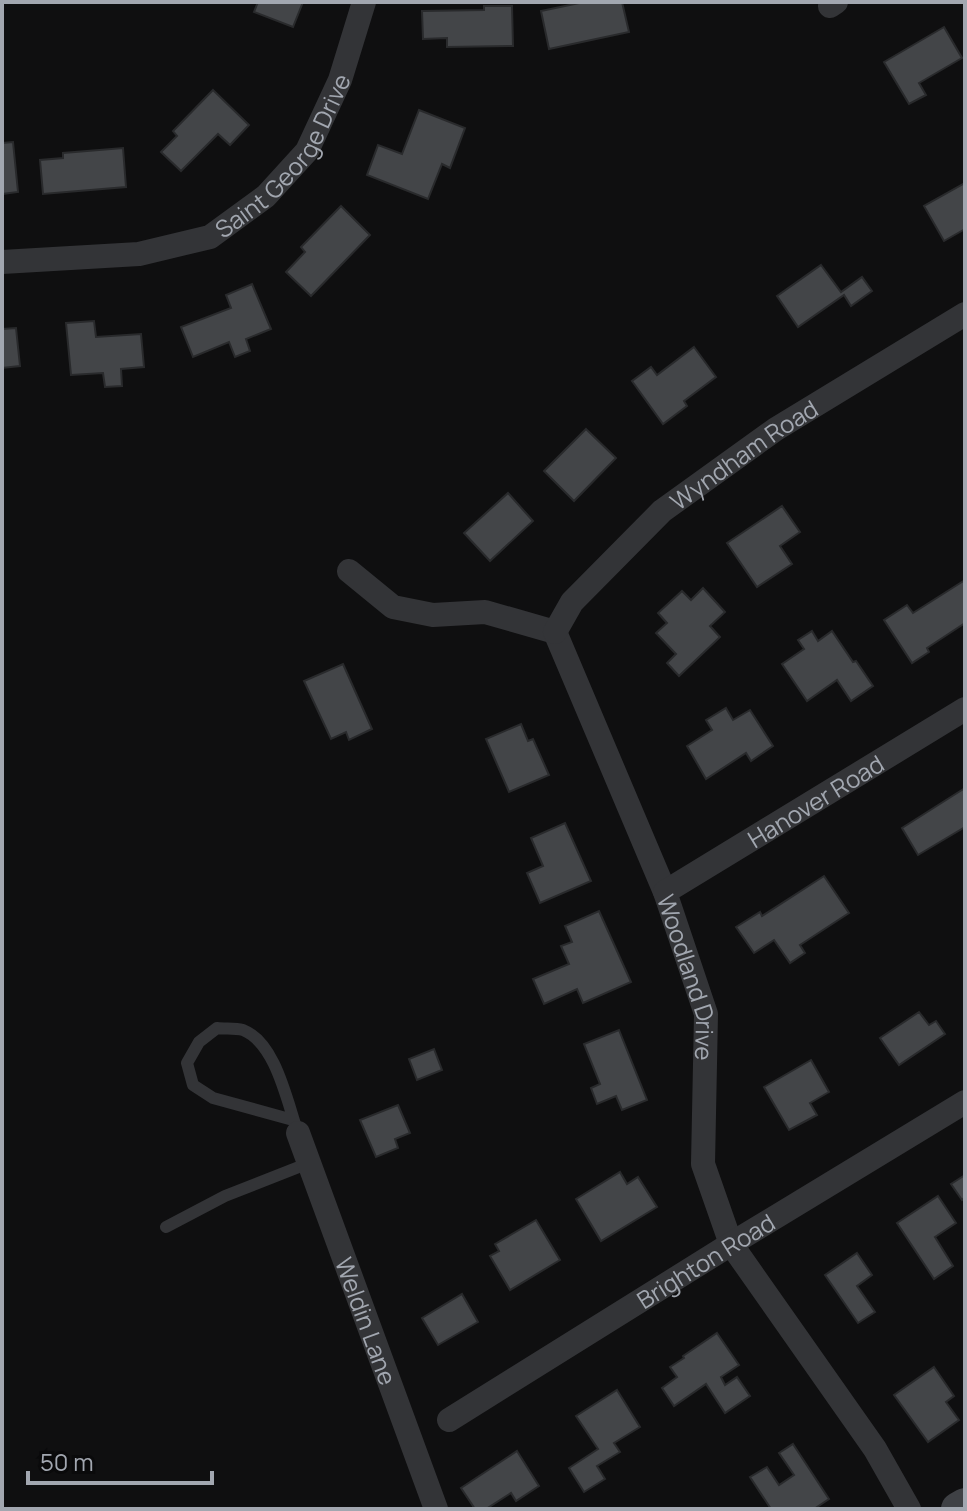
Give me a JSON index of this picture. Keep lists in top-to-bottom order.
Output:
{
  "streets": {
    "street": [
      "Saint George Drive",
      "Wyndham Road",
      "Hanover Road",
      "Woodland Drive",
      "Brighton Road",
      "Weldin Lane"
    ]
  },
  "crossings": [
    ["Wyndham Road", "Woodland Drive"],
    ["Hanover Road", "Woodland Drive"],
    ["Woodland Drive", "Brighton Road"]
  ],
  "scale_bar": "50 m"
}
